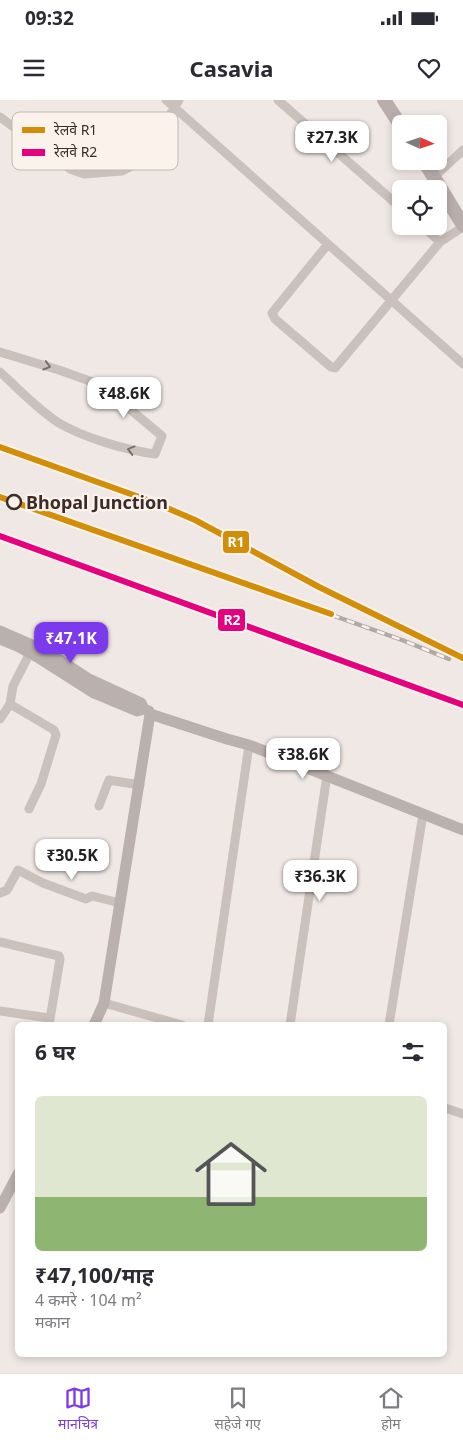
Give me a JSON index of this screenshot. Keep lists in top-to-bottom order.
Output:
{
  "places": ["Bhopal Junction"],
  "lines": ["rail line R1", "rail line R2"],
  "legend": ["रेलवे R1", "रेलवे R2"],
  "north": "right",
  "page": {
    "status": "09:32",
    "header": "Casavia",
    "price": [
      "₹27.3K",
      "₹48.6K",
      "₹47.1K",
      "₹38.6K",
      "₹30.5K",
      "₹36.3K"
    ],
    "heading": "6 घर",
    "list": [
      {
        "name": "₹47,100/माह",
        "note": "4 कमरे · 104 m² · मकान"
      }
    ],
    "tabs": ["मानचित्र", "सहेजे गए", "होम"]
  }
}
